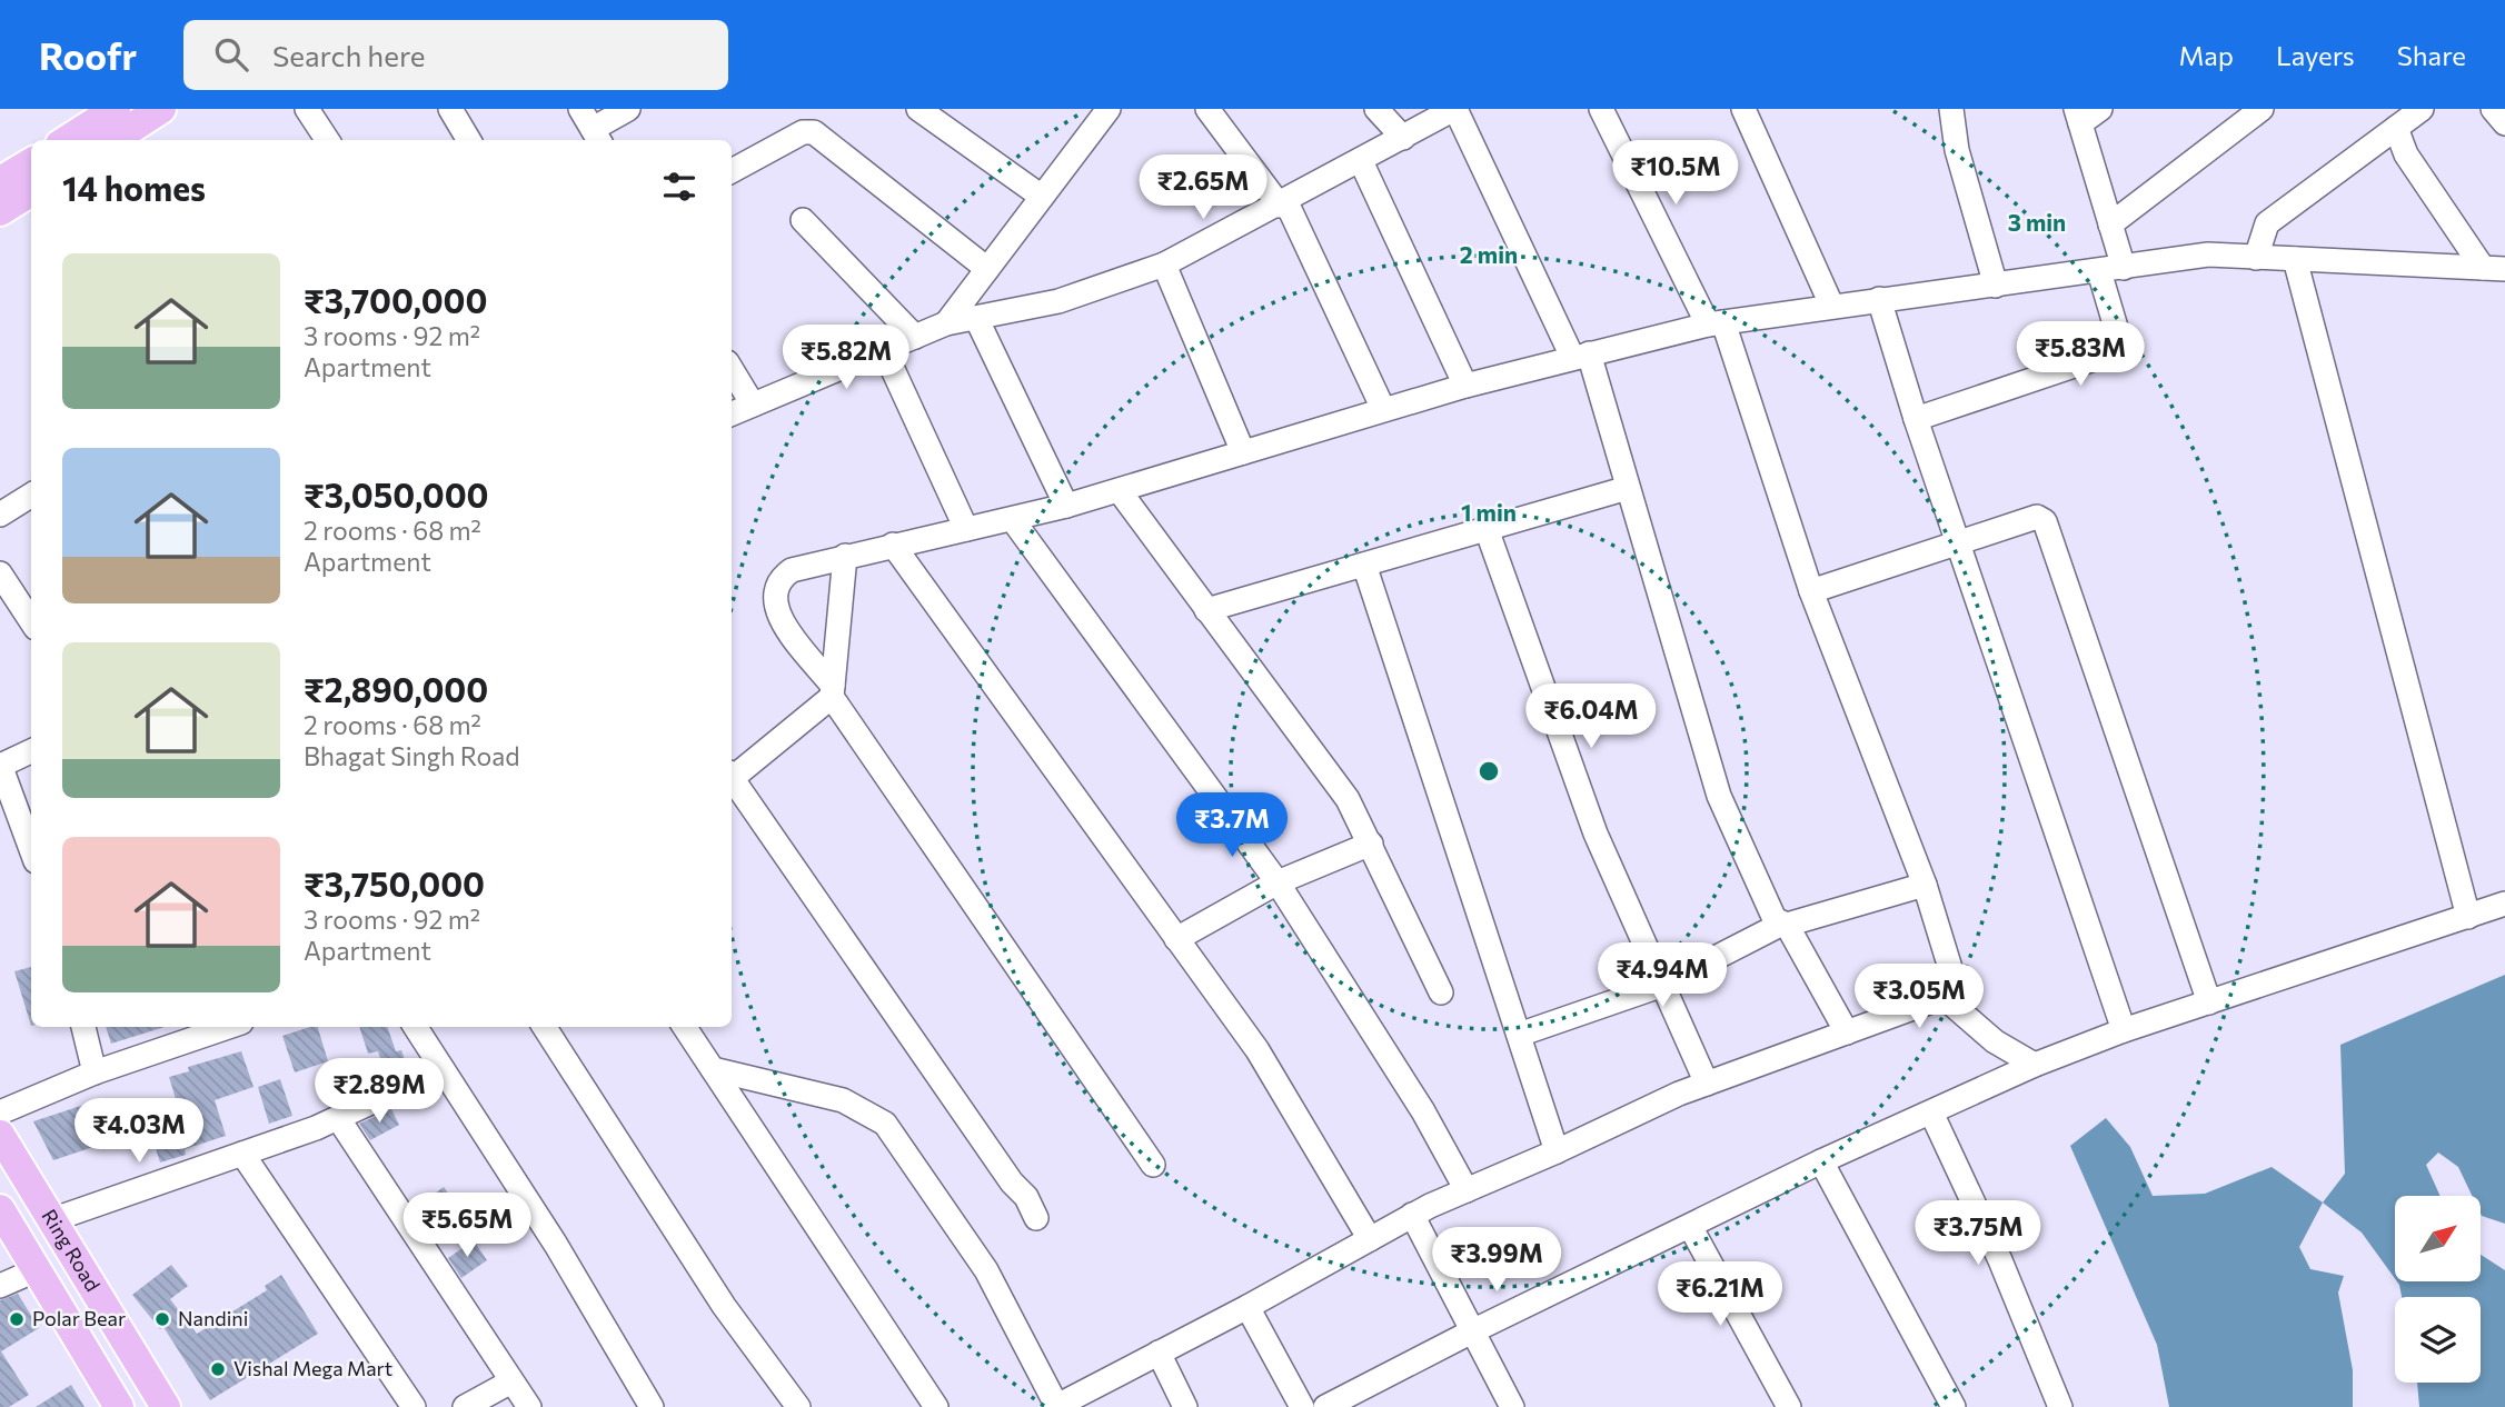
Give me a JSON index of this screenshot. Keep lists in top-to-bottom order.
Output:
{
  "streets": {
    "main road": ["Ring Road"]
  },
  "places": ["Polar Bear", "Nandini", "Vishal Mega Mart"],
  "north": "top right",
  "page": {
    "header": "Roofr",
    "search": "Search here",
    "nav": ["Map", "Layers", "Share"],
    "price": [
      "₹10.5M",
      "₹2.65M",
      "₹5.83M",
      "₹5.82M",
      "₹6.04M",
      "₹3.7M",
      "₹4.94M",
      "₹3.05M",
      "₹2.89M",
      "₹4.03M",
      "₹5.65M",
      "₹3.75M",
      "₹3.99M",
      "₹6.21M"
    ],
    "heading": "14 homes",
    "list": [
      {
        "name": "₹3,700,000",
        "note": "3 rooms · 92 m² · Apartment"
      },
      {
        "name": "₹3,050,000",
        "note": "2 rooms · 68 m² · Apartment"
      },
      {
        "name": "₹2,890,000",
        "note": "2 rooms · 68 m² · Bhagat Singh Road"
      },
      {
        "name": "₹3,750,000",
        "note": "3 rooms · 92 m² · Apartment"
      }
    ]
  },
  "rings": ["3 min", "2 min", "1 min"]
}
